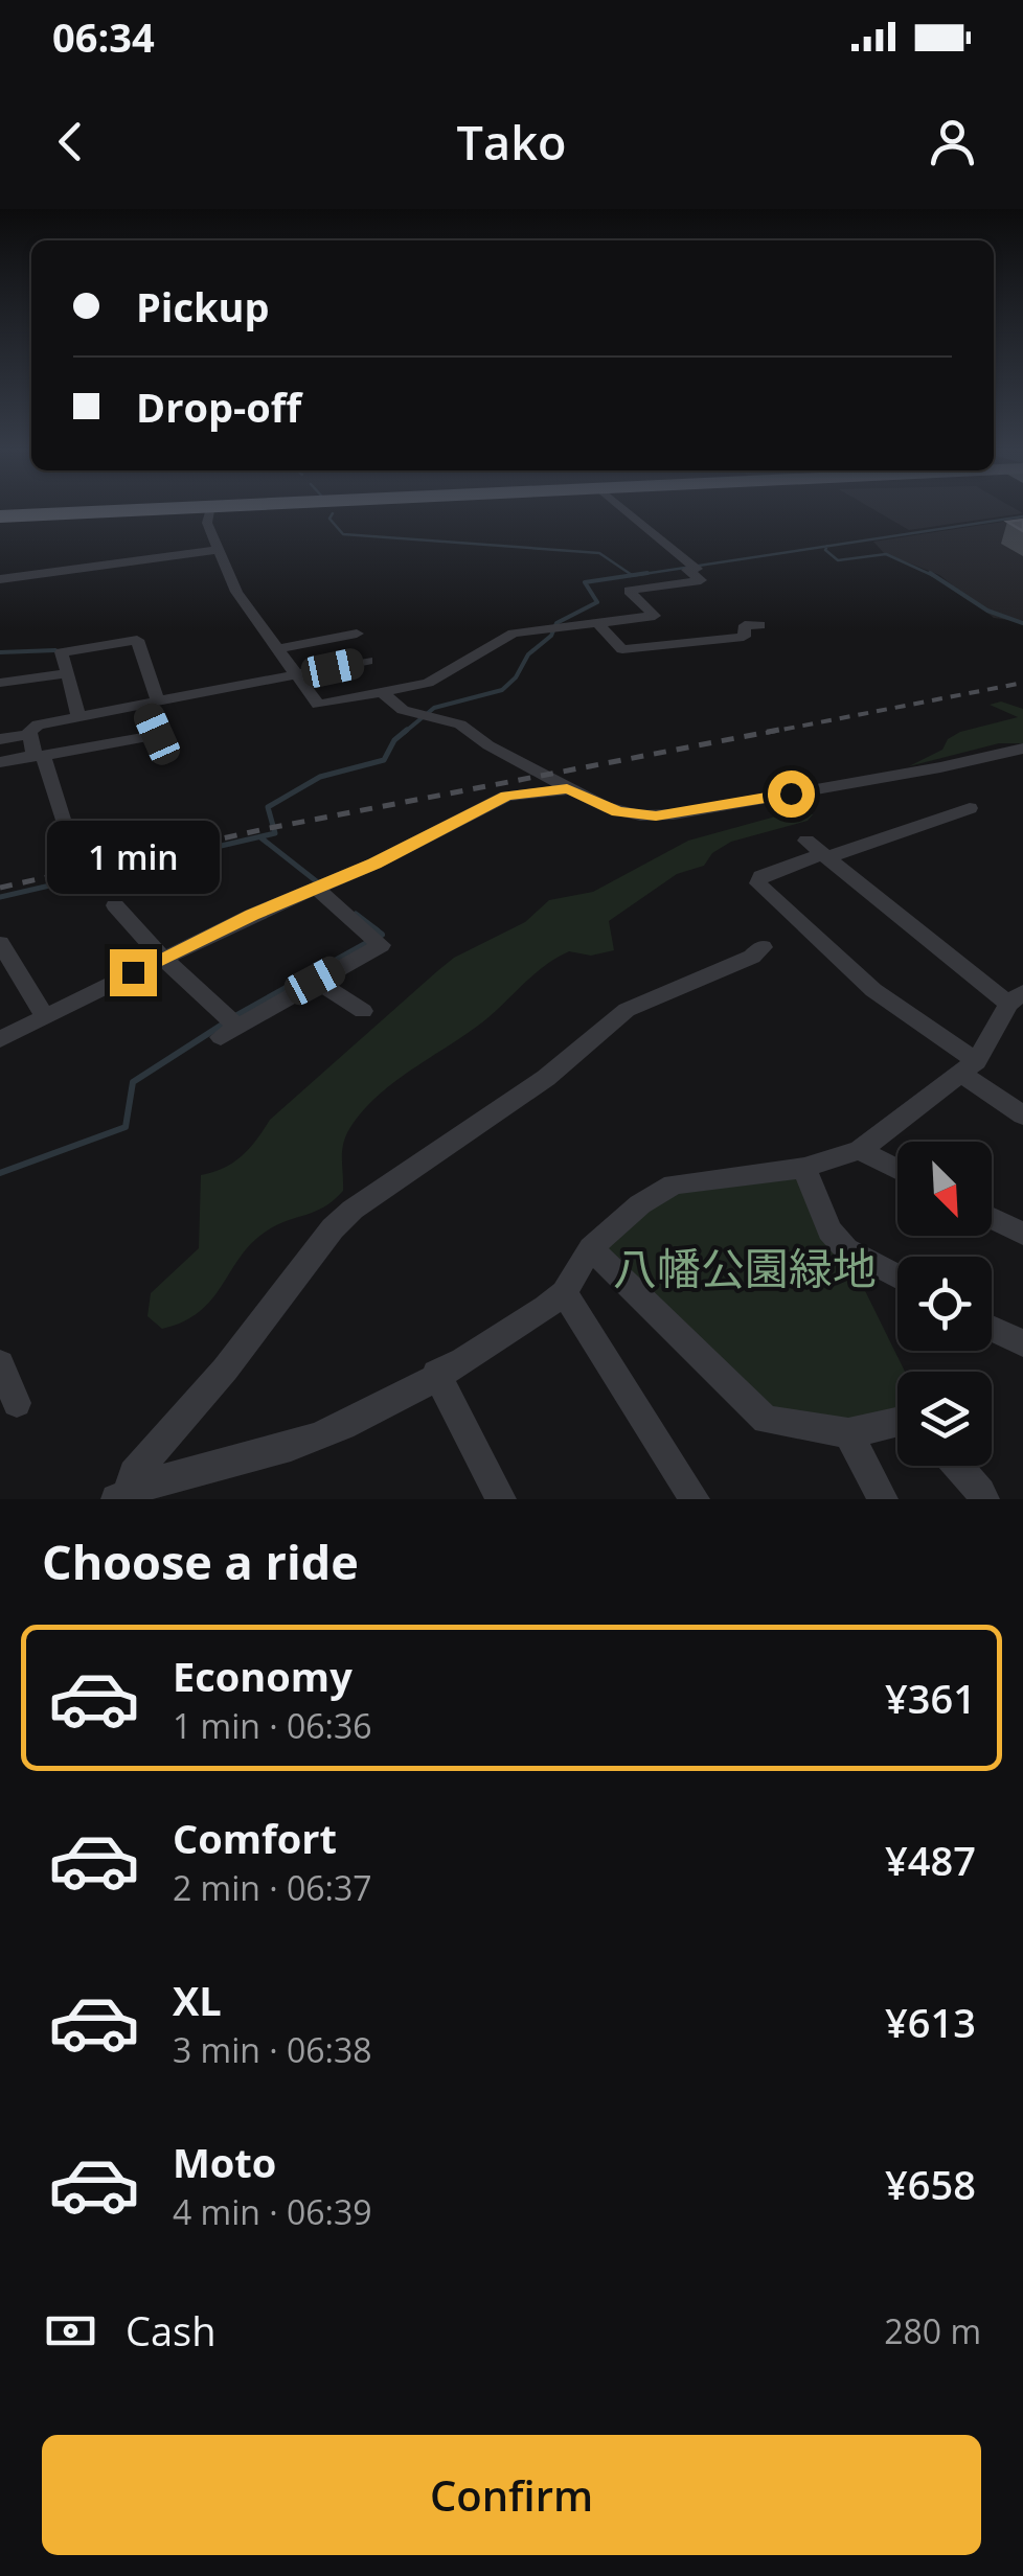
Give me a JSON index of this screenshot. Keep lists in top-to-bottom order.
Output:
{
  "parks": ["八幡公園緑地"],
  "north": "bottom right",
  "page": {
    "status": "06:34",
    "header": "Tako",
    "banner": ["Pickup", "Drop-off"],
    "bubble": "1 min",
    "heading": "Choose a ride",
    "list": [
      {
        "name": "Economy",
        "note": "1 min · 06:36",
        "value": "¥361"
      },
      {
        "name": "Comfort",
        "note": "2 min · 06:37",
        "value": "¥487"
      },
      {
        "name": "XL",
        "note": "3 min · 06:38",
        "value": "¥613"
      },
      {
        "name": "Moto",
        "note": "4 min · 06:39",
        "value": "¥658"
      }
    ],
    "pay": ["Cash", "280 m"],
    "buttons": "Confirm"
  }
}
